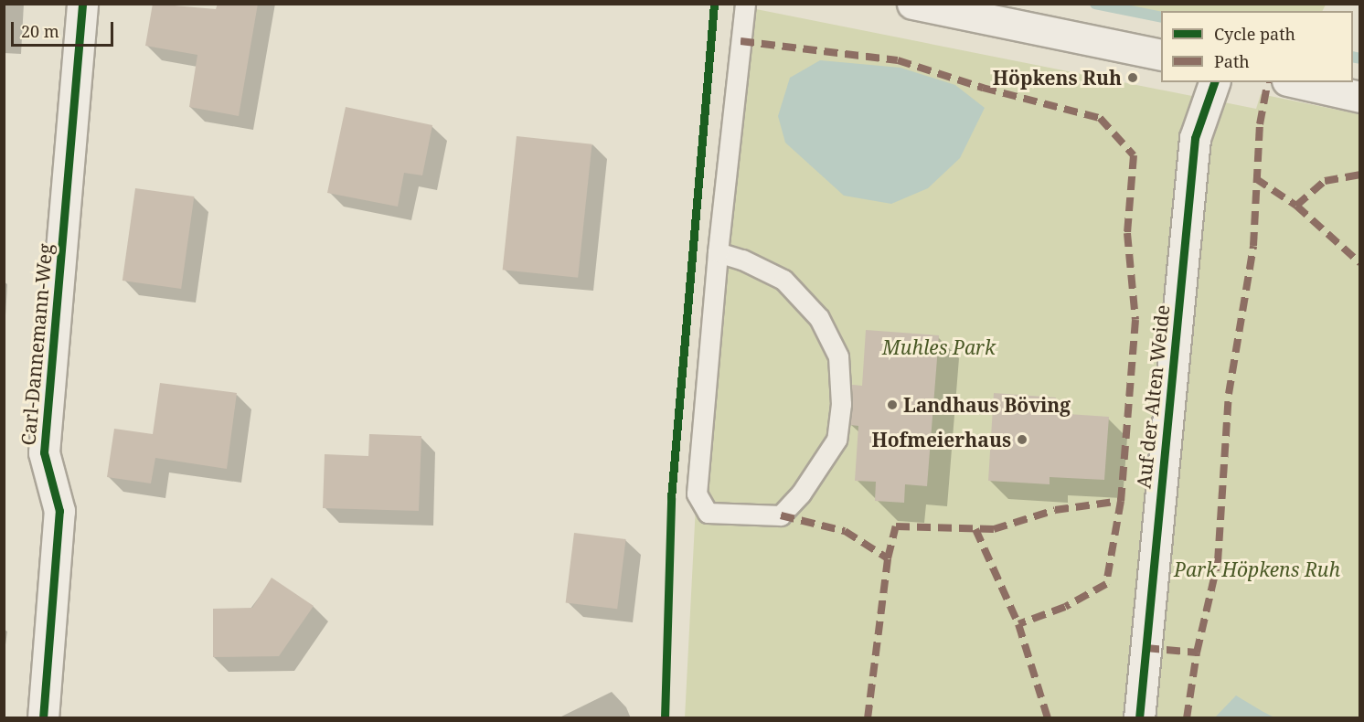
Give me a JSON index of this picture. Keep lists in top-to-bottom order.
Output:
{
  "streets": {
    "street": ["Carl-Dannemann-Weg", "Auf der Alten Weide"]
  },
  "parks": ["Muhles Park", "Park Höpkens Ruh"],
  "places": ["Höpkens Ruh", "Landhaus Böving", "Hofmeierhaus"],
  "legend": ["Cycle path", "Path"],
  "scale_bar": "20 m"
}
